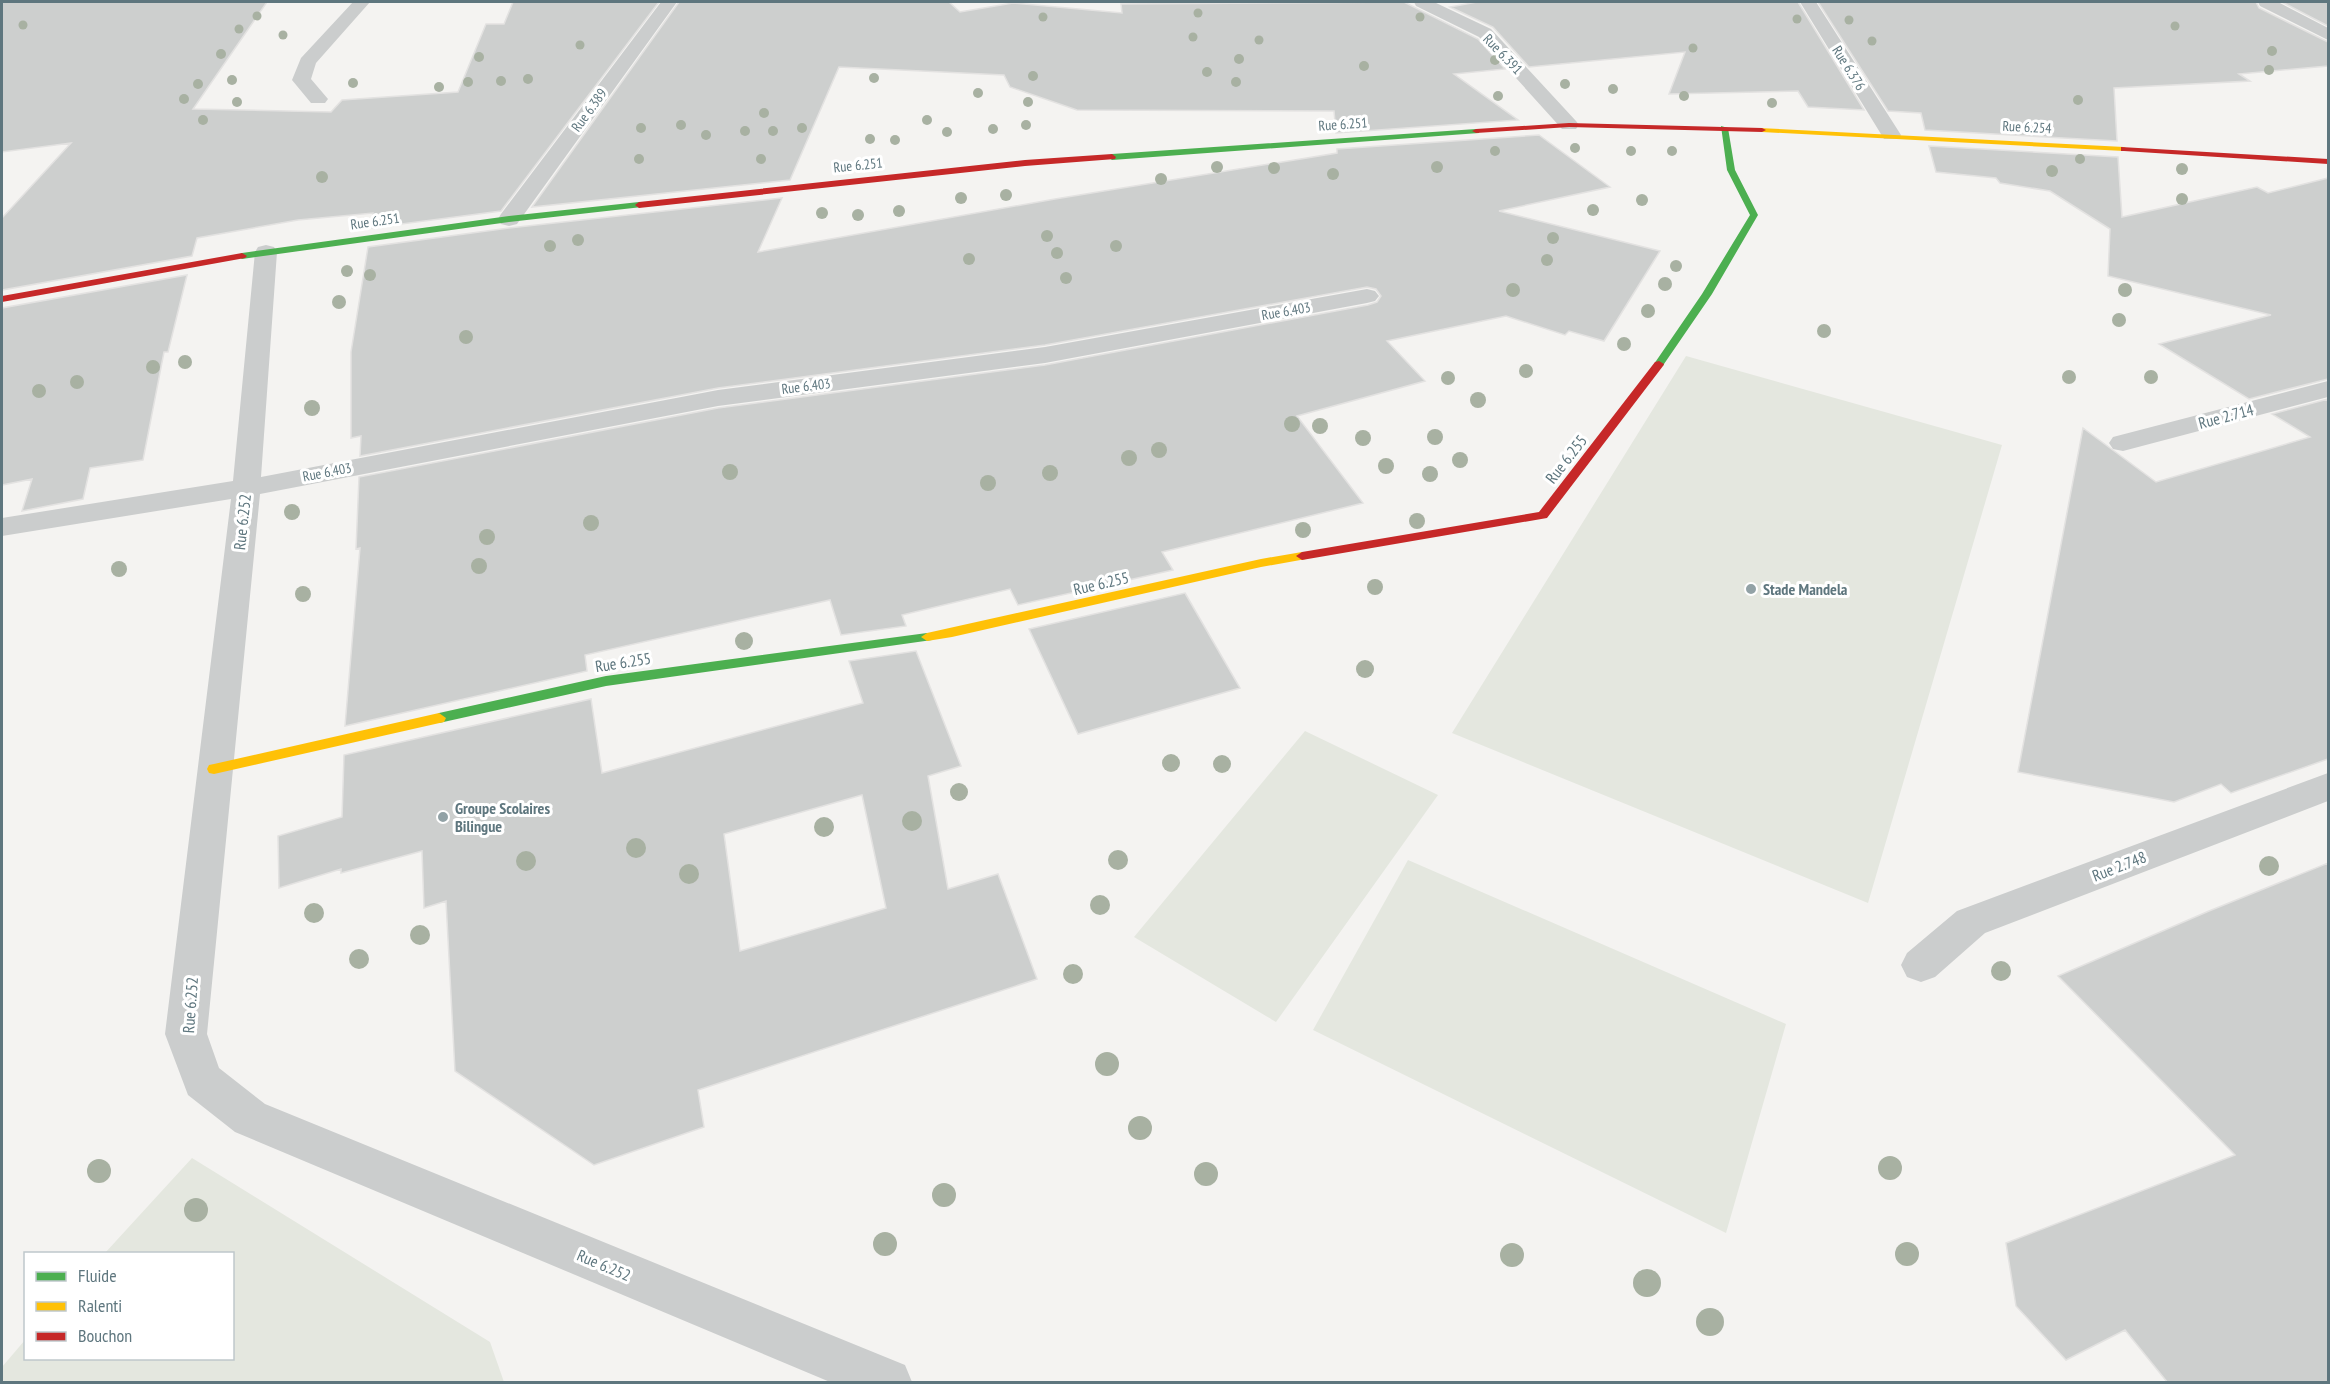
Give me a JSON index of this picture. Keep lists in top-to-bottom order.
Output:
{
  "streets": {
    "main road": ["Rue 6.251", "Rue 6.254", "Rue 6.255"],
    "street": [
      "Rue 6.391",
      "Rue 6.376",
      "Rue 6.389",
      "Rue 6.403",
      "Rue 2.714",
      "Rue 6.252",
      "Rue 2.748"
    ]
  },
  "crossings": [
    ["Rue 6.391", "Rue 6.251"],
    ["Rue 6.376", "Rue 6.254"],
    ["Rue 6.389", "Rue 6.251"],
    ["Rue 6.251", "Rue 6.254"],
    ["Rue 6.251", "Rue 6.255"],
    ["Rue 6.251", "Rue 6.252"],
    ["Rue 6.254", "Rue 6.255"],
    ["Rue 6.403", "Rue 6.252"],
    ["Rue 6.255", "Rue 6.252"]
  ],
  "places": ["Stade Mandela", "Groupe Scolaires Bilingue"],
  "legend": ["Fluide", "Ralenti", "Bouchon"]
}
